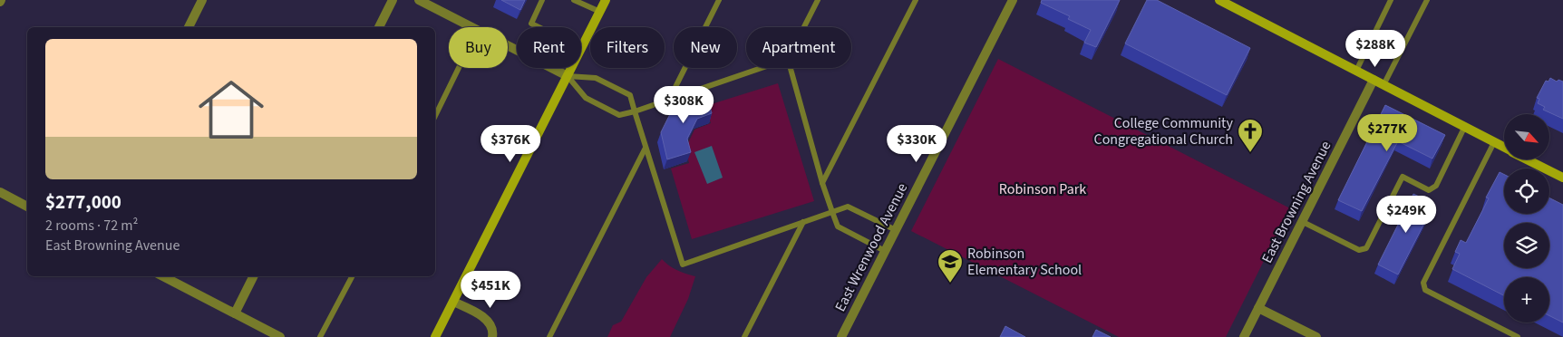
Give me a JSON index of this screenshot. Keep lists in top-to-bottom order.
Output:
{
  "streets": {
    "street": ["East Browning Avenue", "East Wrenwood Avenue"]
  },
  "parks": ["Robinson Park"],
  "places": {
    "church": ["College Community Congregational Church"],
    "school or university": ["Robinson Elementary School"]
  },
  "north": "bottom right",
  "page": {
    "chip": [
      "Buy",
      "Rent",
      "Filters",
      "New",
      "Apartment"
    ],
    "list": [
      {
        "name": "$277,000",
        "note": "2 rooms · 72 m² · East Browning Avenue"
      }
    ],
    "price": [
      "$288K",
      "$308K",
      "$277K",
      "$376K",
      "$330K",
      "$249K",
      "$451K"
    ],
    "map_buttons": "+"
  }
}
